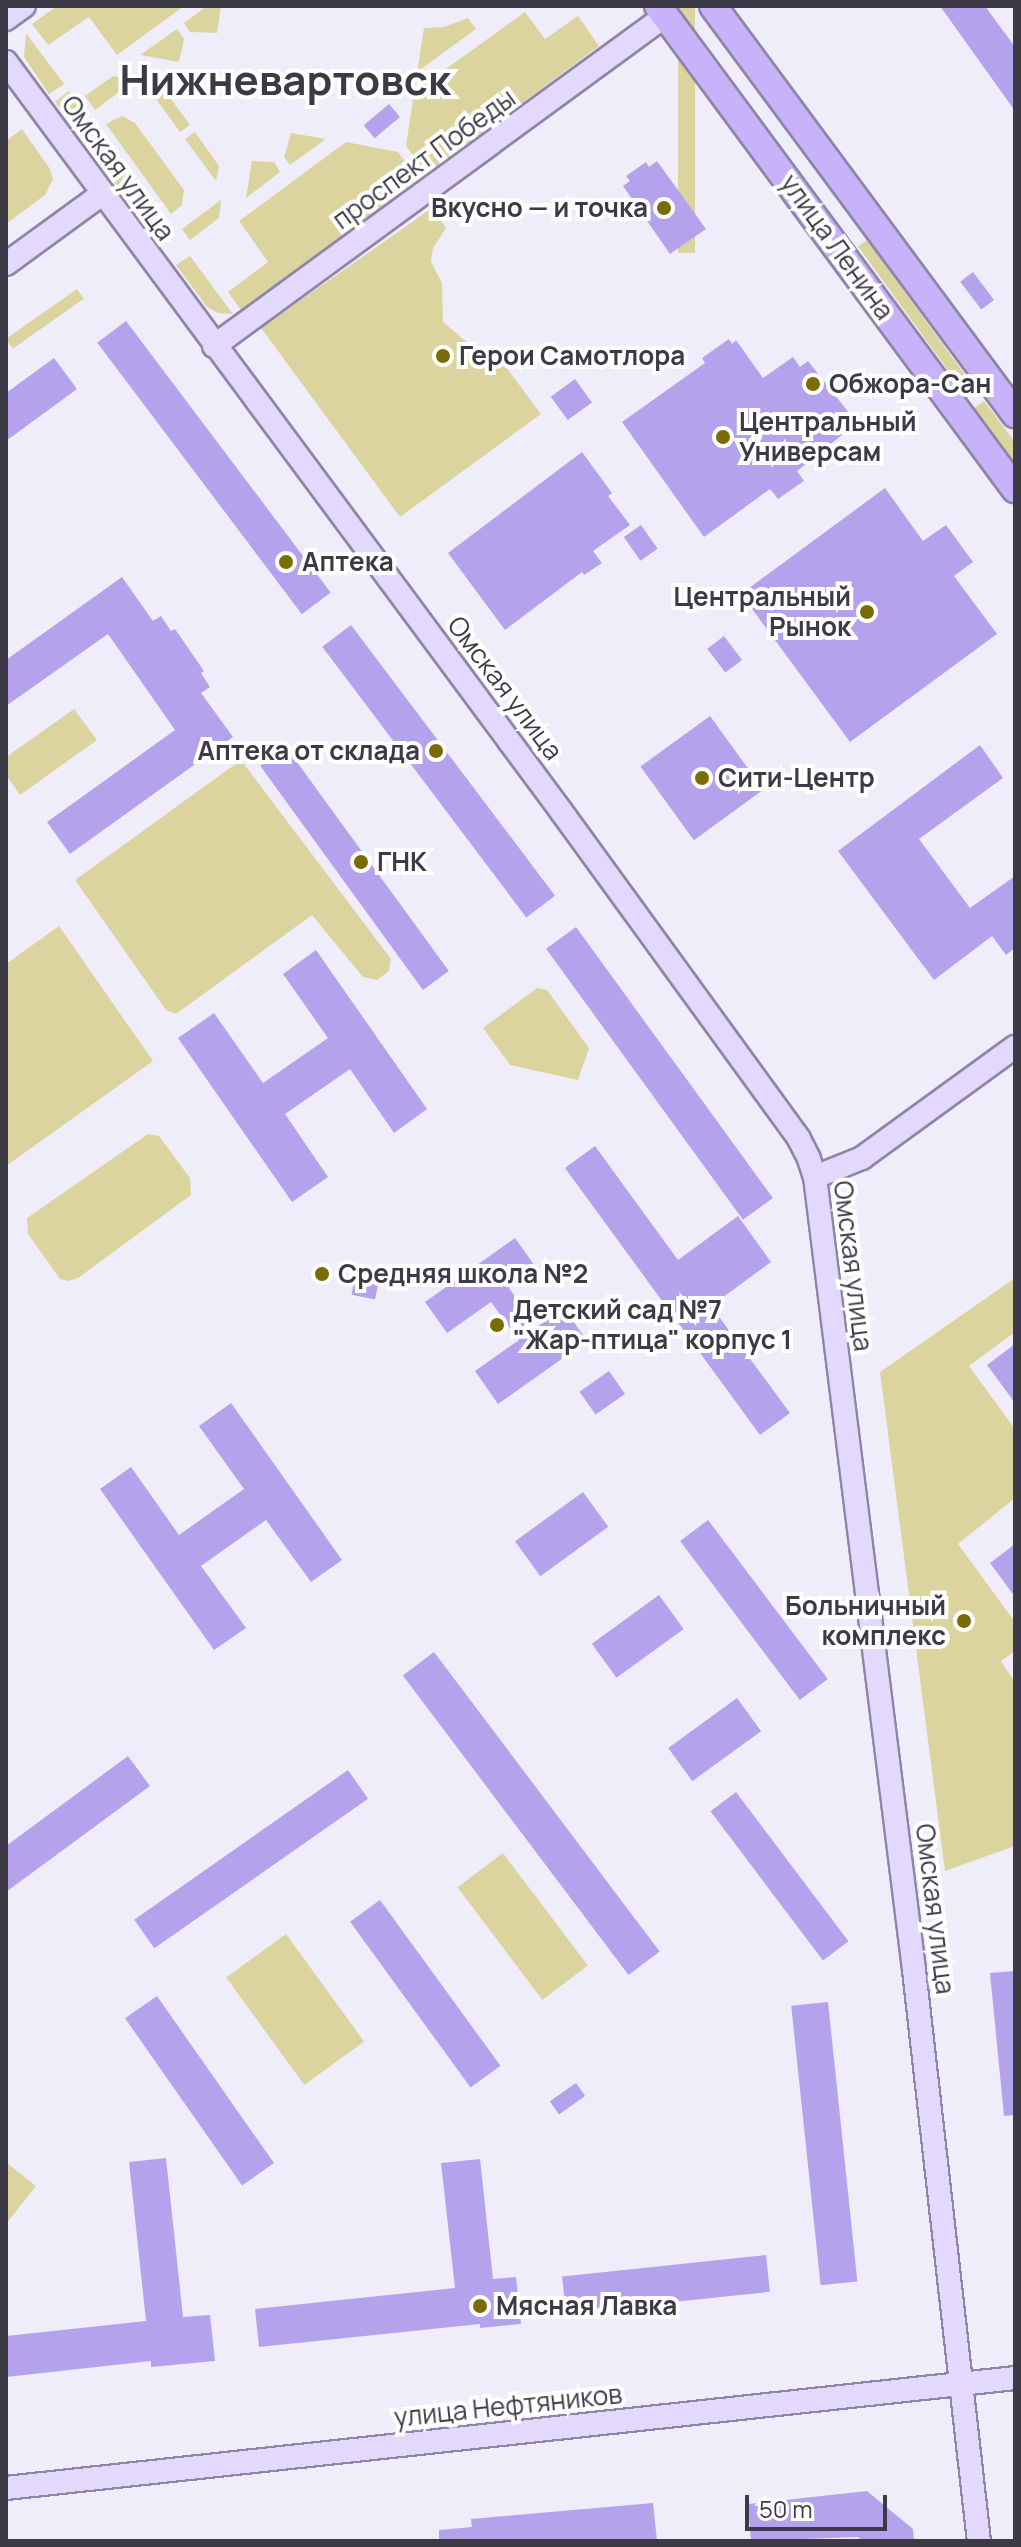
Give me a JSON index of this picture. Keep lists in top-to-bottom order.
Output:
{
  "streets": {
    "main road": [
      "проспект Победы",
      "Омская улица",
      "улица Ленина",
      "улица Нефтяников"
    ]
  },
  "crossings": [
    ["проспект Победы", "Омская улица"],
    ["проспект Победы", "улица Ленина"],
    ["Омская улица", "улица Нефтяников"]
  ],
  "districts": ["Нижневартовск"],
  "places": [
    "Вкусно — и точка",
    "Герои Самотлора",
    "Обжора-Сан",
    "Центральный Универсам",
    "Аптека",
    "Центральный Рынок",
    "Аптека от склада",
    "Сити-Центр",
    "ГНК",
    "Средняя школа №2",
    "Детский сад №7 \"Жар-птица\" корпус 1",
    "Больничный комплекс",
    "Мясная Лавка"
  ],
  "scale_bar": "50 m"
}
